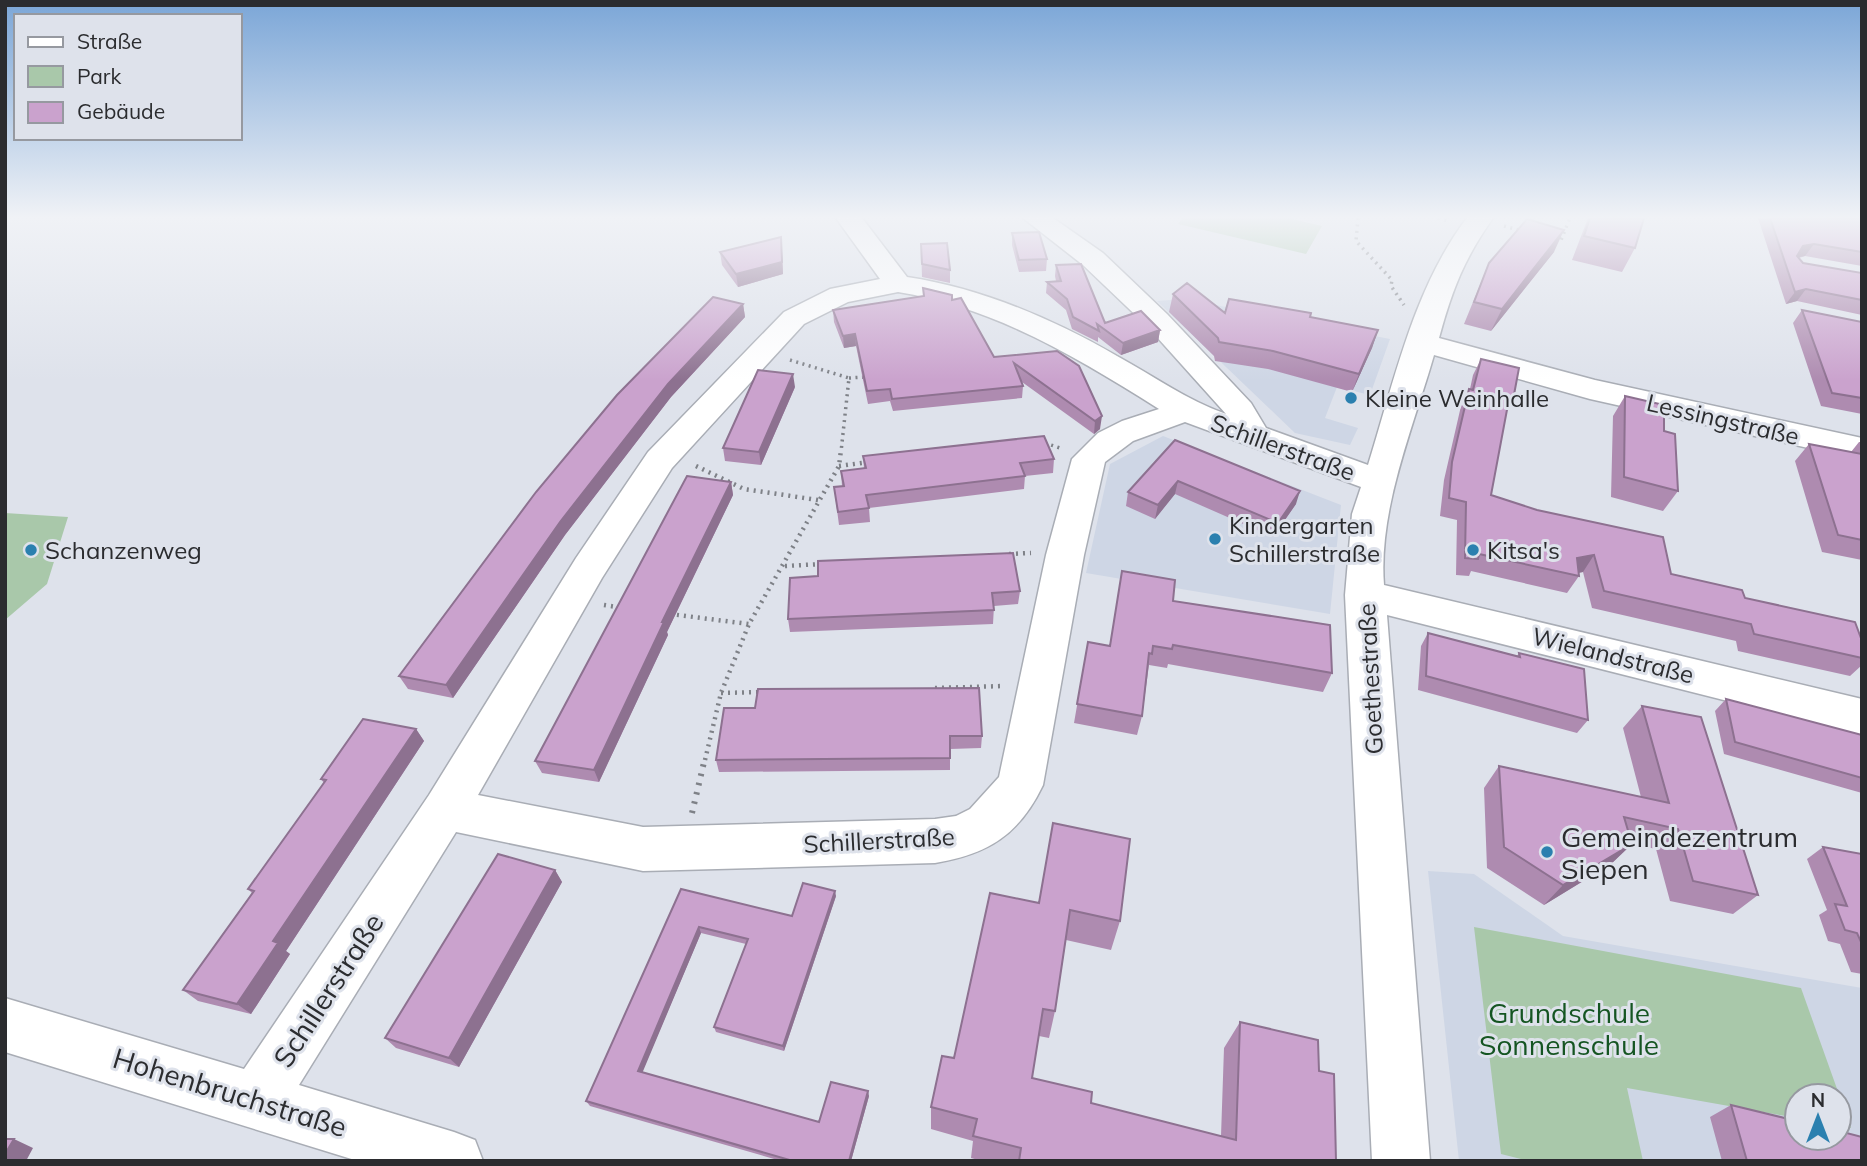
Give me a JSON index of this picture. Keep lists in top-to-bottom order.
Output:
{
  "streets": {
    "street": [
      "Lessingstraße",
      "Schillerstraße",
      "Wielandstraße",
      "Goethestraße",
      "Hohenbruchstraße"
    ]
  },
  "crossings": [
    ["Lessingstraße", "Goethestraße"],
    ["Schillerstraße", "Goethestraße"],
    ["Schillerstraße", "Hohenbruchstraße"],
    ["Wielandstraße", "Goethestraße"]
  ],
  "parks": ["Grundschule Sonnenschule"],
  "places": [
    "Kleine Weinhalle",
    "Kindergarten Schillerstraße",
    "Schanzenweg",
    "Kitsa's",
    "Gemeindezentrum Siepen"
  ],
  "legend": ["Straße", "Park", "Gebäude"],
  "north": "top"
}
